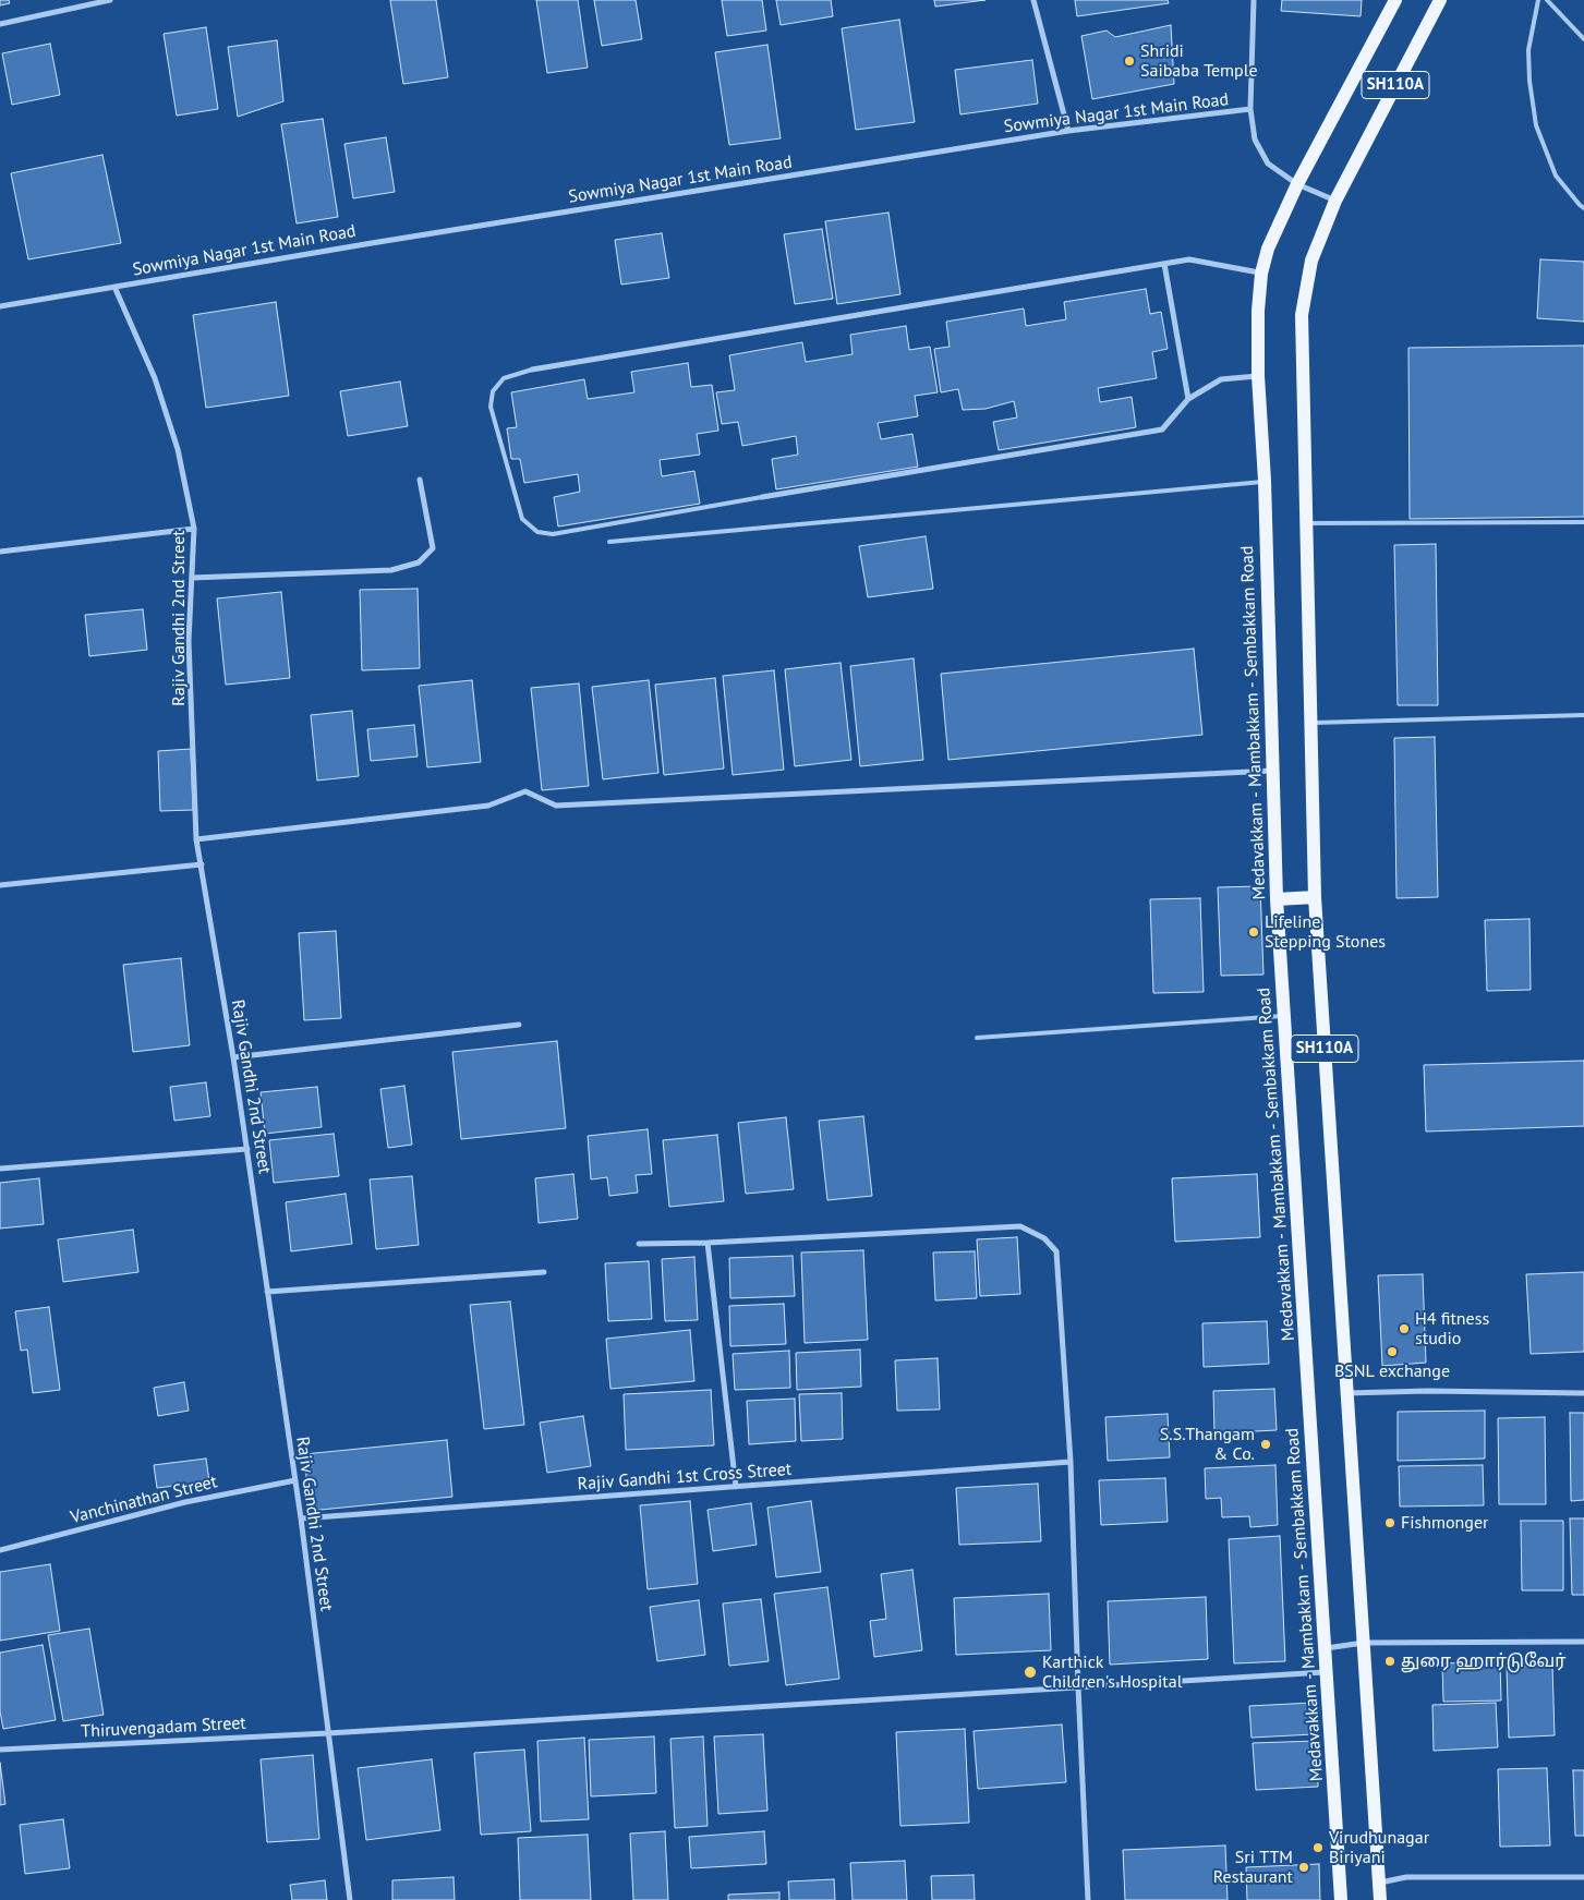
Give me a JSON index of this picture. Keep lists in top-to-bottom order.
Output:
{
  "streets": {
    "main road": ["SH110A", "Medavakkam - Mambakkam - Sembakkam Road"],
    "street": [
      "Sowmiya Nagar 1st Main Road",
      "Rajiv Gandhi 2nd Street",
      "Rajiv Gandhi 1st Cross Street",
      "Vanchinathan Street",
      "Thiruvengadam Street"
    ]
  },
  "crossings": [
    ["Sowmiya Nagar 1st Main Road", "Rajiv Gandhi 2nd Street"],
    ["Rajiv Gandhi 2nd Street", "Rajiv Gandhi 1st Cross Street"],
    ["Rajiv Gandhi 2nd Street", "Vanchinathan Street"],
    ["Rajiv Gandhi 2nd Street", "Thiruvengadam Street"],
    ["Medavakkam - Mambakkam - Sembakkam Road", "Thiruvengadam Street"]
  ],
  "places": [
    "Shridi Saibaba Temple",
    "Lifeline Stepping Stones",
    "H4 fitness studio",
    "BSNL exchange",
    "S.S.Thangam & Co.",
    "Fishmonger",
    "துரை ஹார்டுவேர்",
    "Karthick Children's Hospital",
    "Virudhunagar Biriyani",
    "Sri TTM Restaurant"
  ]
}
